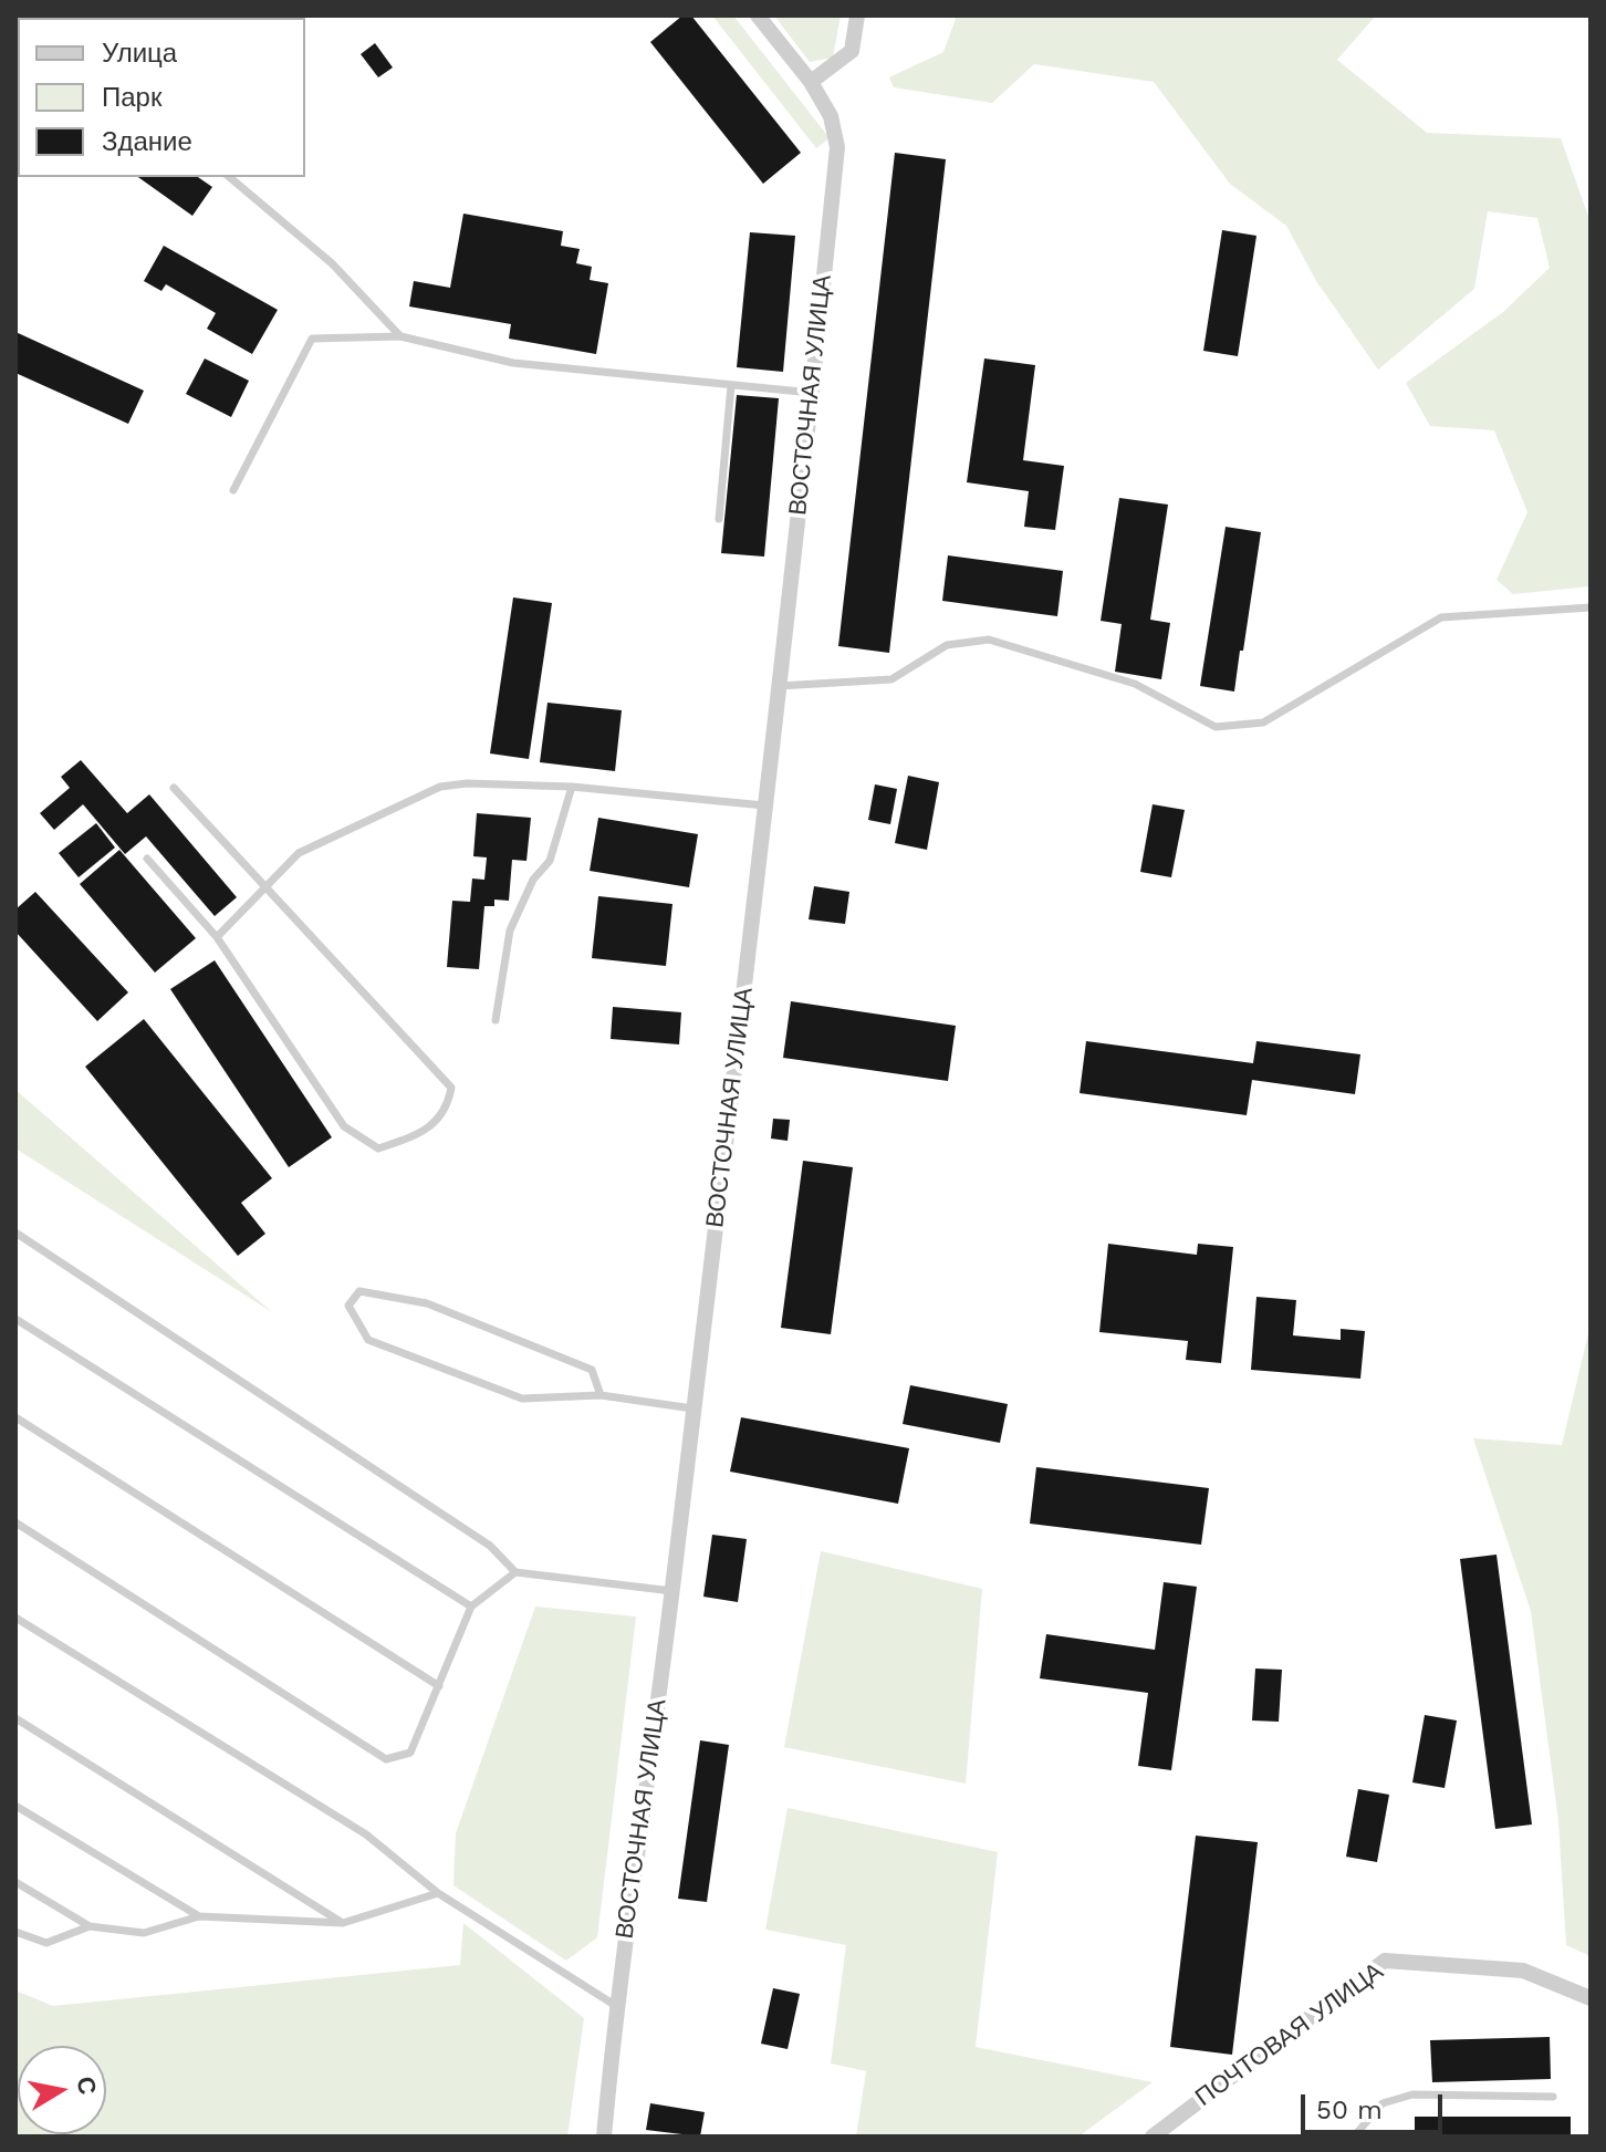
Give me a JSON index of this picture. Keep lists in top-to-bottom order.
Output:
{
  "streets": {
    "street": ["ВОСТОЧНАЯ УЛИЦА", "ПОЧТОВАЯ УЛИЦА"]
  },
  "legend": ["Улица", "Парк", "Здание"],
  "scale_bar": "50 m",
  "north": "right"
}
